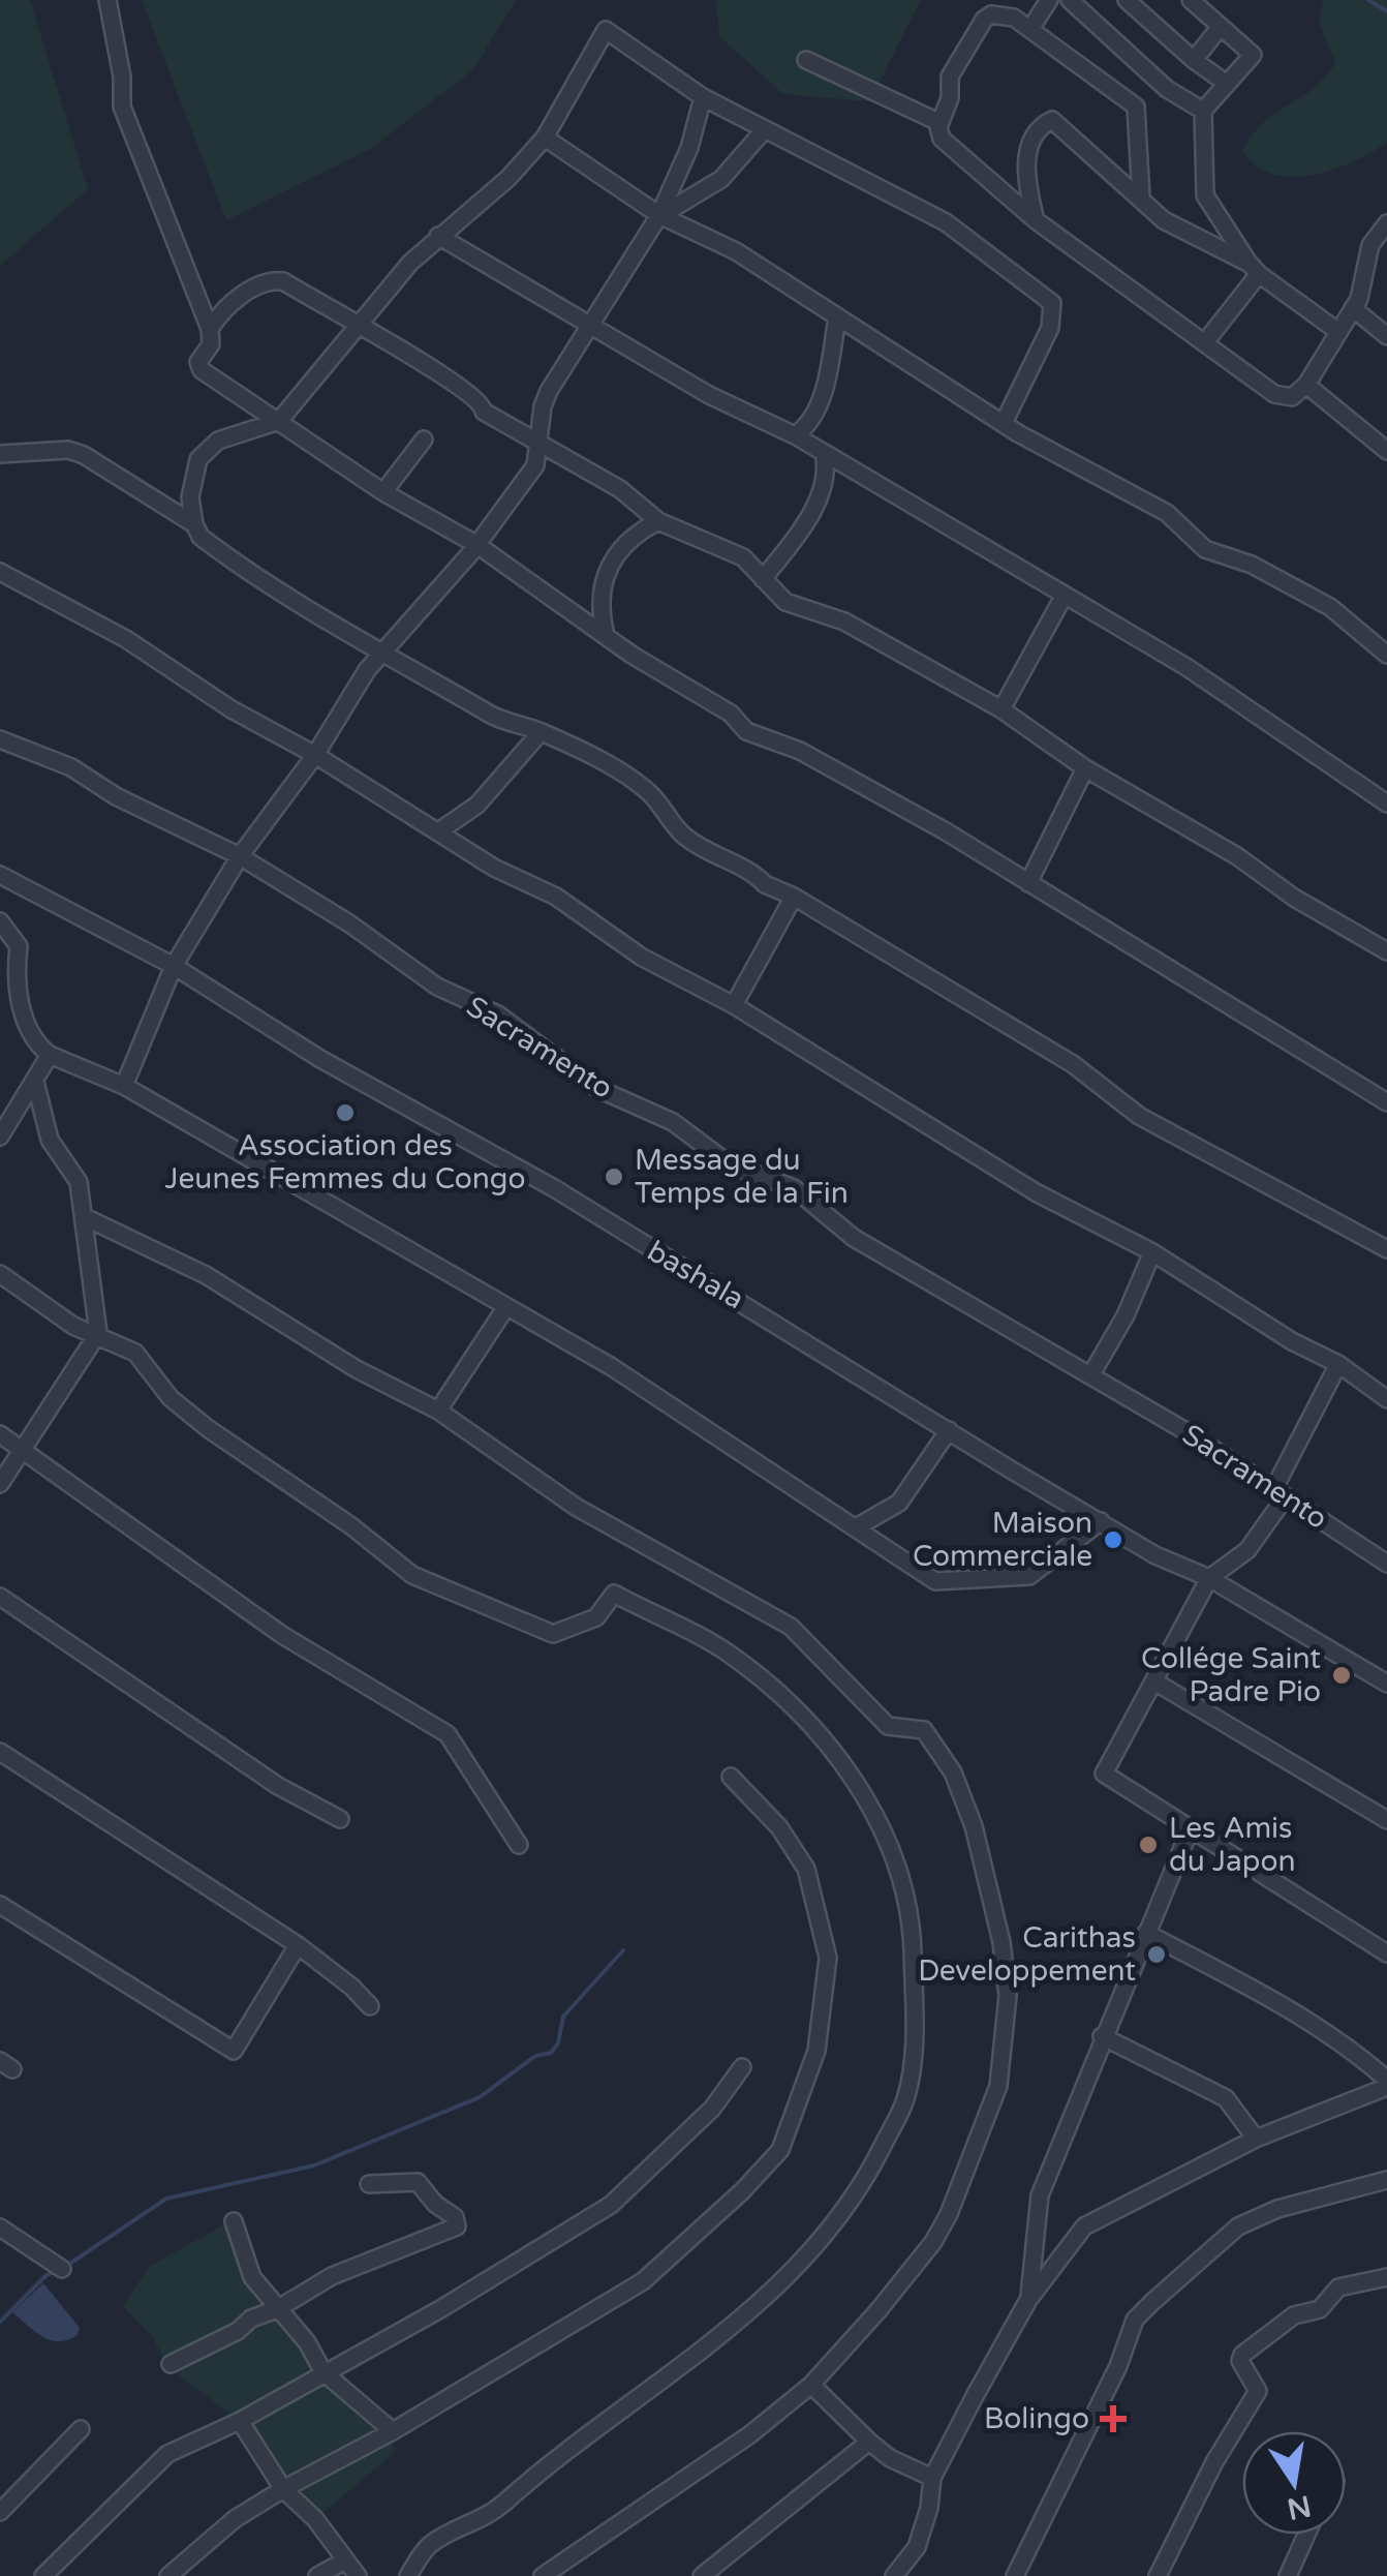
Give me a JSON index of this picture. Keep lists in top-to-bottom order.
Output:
{
  "streets": {
    "street": ["Sacramento", "bashala"]
  },
  "places": {
    "other": [
      "Association des Jeunes Femmes du Congo",
      "Message du Temps de la Fin",
      "Maison Commerciale",
      "Collége Saint Padre Pio",
      "Les Amis du Japon",
      "Carithas Developpement"
    ],
    "health": ["Bolingo"]
  },
  "north": "bottom"
}
